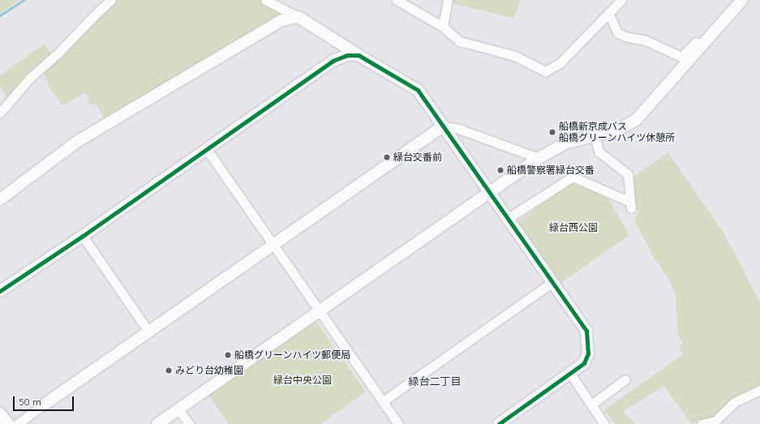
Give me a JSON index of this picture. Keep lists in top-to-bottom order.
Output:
{
  "districts": ["緑台二丁目"],
  "parks": ["緑台西公園", "緑台中央公園"],
  "places": [
    "船橋新京成バス 船橋グリーンハイツ休憩所",
    "緑台交番前",
    "船橋警察署緑台交番",
    "船橋グリーンハイツ郵便局",
    "みどり台幼稚園"
  ],
  "scale_bar": "50 m"
}
